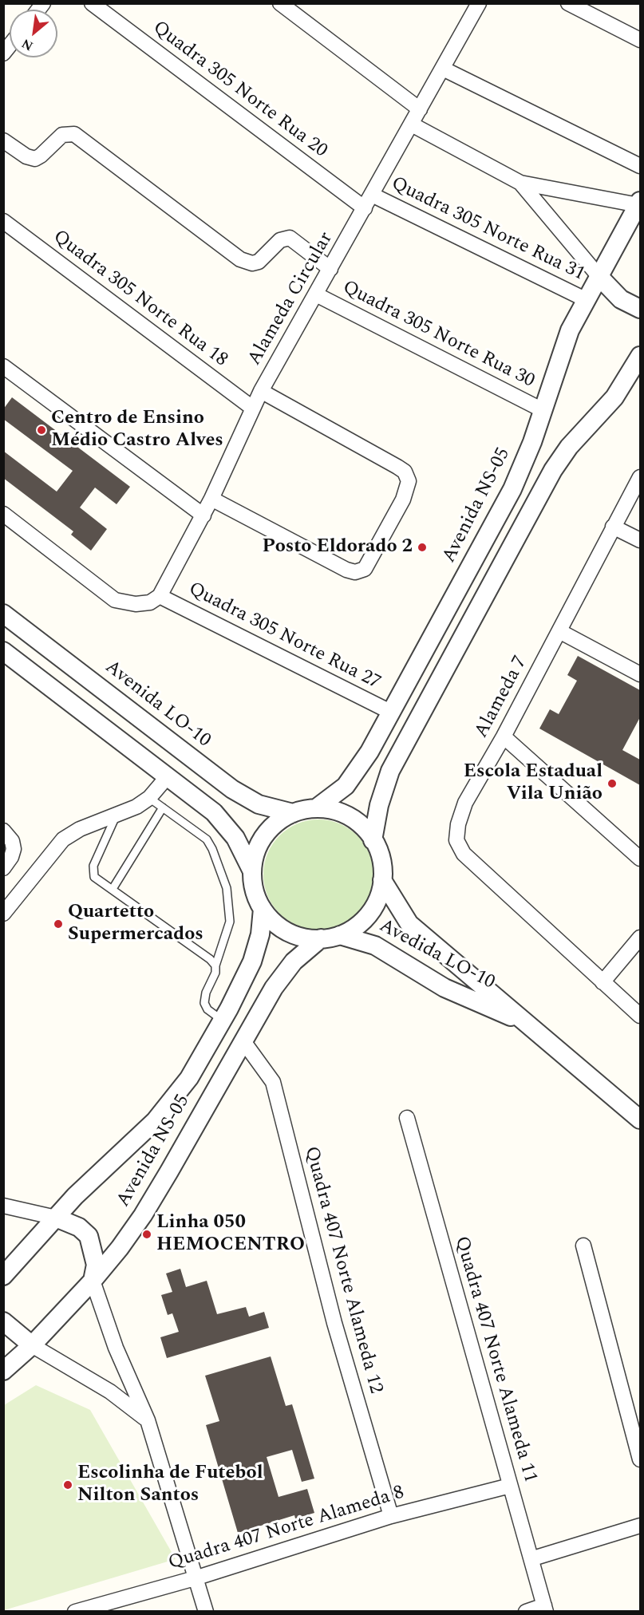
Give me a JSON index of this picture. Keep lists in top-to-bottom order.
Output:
{
  "streets": {
    "street": [
      "Quadra 305 Norte Rua 20",
      "Quadra 305 Norte Rua 31",
      "Quadra 305 Norte Rua 18",
      "Alameda Circular",
      "Quadra 305 Norte Rua 30",
      "Avenida NS-05",
      "Quadra 305 Norte Rua 27",
      "Alameda 7",
      "Avenida LO-10",
      "Avedida LO-10",
      "Quadra 407 Norte Alameda 12",
      "Quadra 407 Norte Alameda 11",
      "Quadra 407 Norte Alameda 8"
    ]
  },
  "crossings": [
    ["Quadra 305 Norte Rua 20", "Alameda Circular"],
    ["Quadra 305 Norte Rua 31", "Alameda Circular"],
    ["Quadra 305 Norte Rua 31", "Avenida NS-05"],
    ["Quadra 305 Norte Rua 18", "Alameda Circular"],
    ["Alameda Circular", "Quadra 305 Norte Rua 30"],
    ["Alameda Circular", "Quadra 305 Norte Rua 27"],
    ["Quadra 305 Norte Rua 30", "Avenida NS-05"],
    ["Avenida NS-05", "Quadra 305 Norte Rua 27"],
    ["Avenida NS-05", "Avenida LO-10"],
    ["Avenida NS-05", "Avedida LO-10"],
    ["Avenida NS-05", "Quadra 407 Norte Alameda 12"],
    ["Avenida LO-10", "Avedida LO-10"],
    ["Quadra 407 Norte Alameda 12", "Quadra 407 Norte Alameda 8"],
    ["Quadra 407 Norte Alameda 11", "Quadra 407 Norte Alameda 8"]
  ],
  "places": [
    "Centro de Ensino Médio Castro Alves",
    "Posto Eldorado 2",
    "Escola Estadual Vila União",
    "Quartetto Supermercados",
    "Linha 050 HEMOCENTRO",
    "Escolinha de Futebol Nilton Santos"
  ],
  "north": "bottom left"
}
